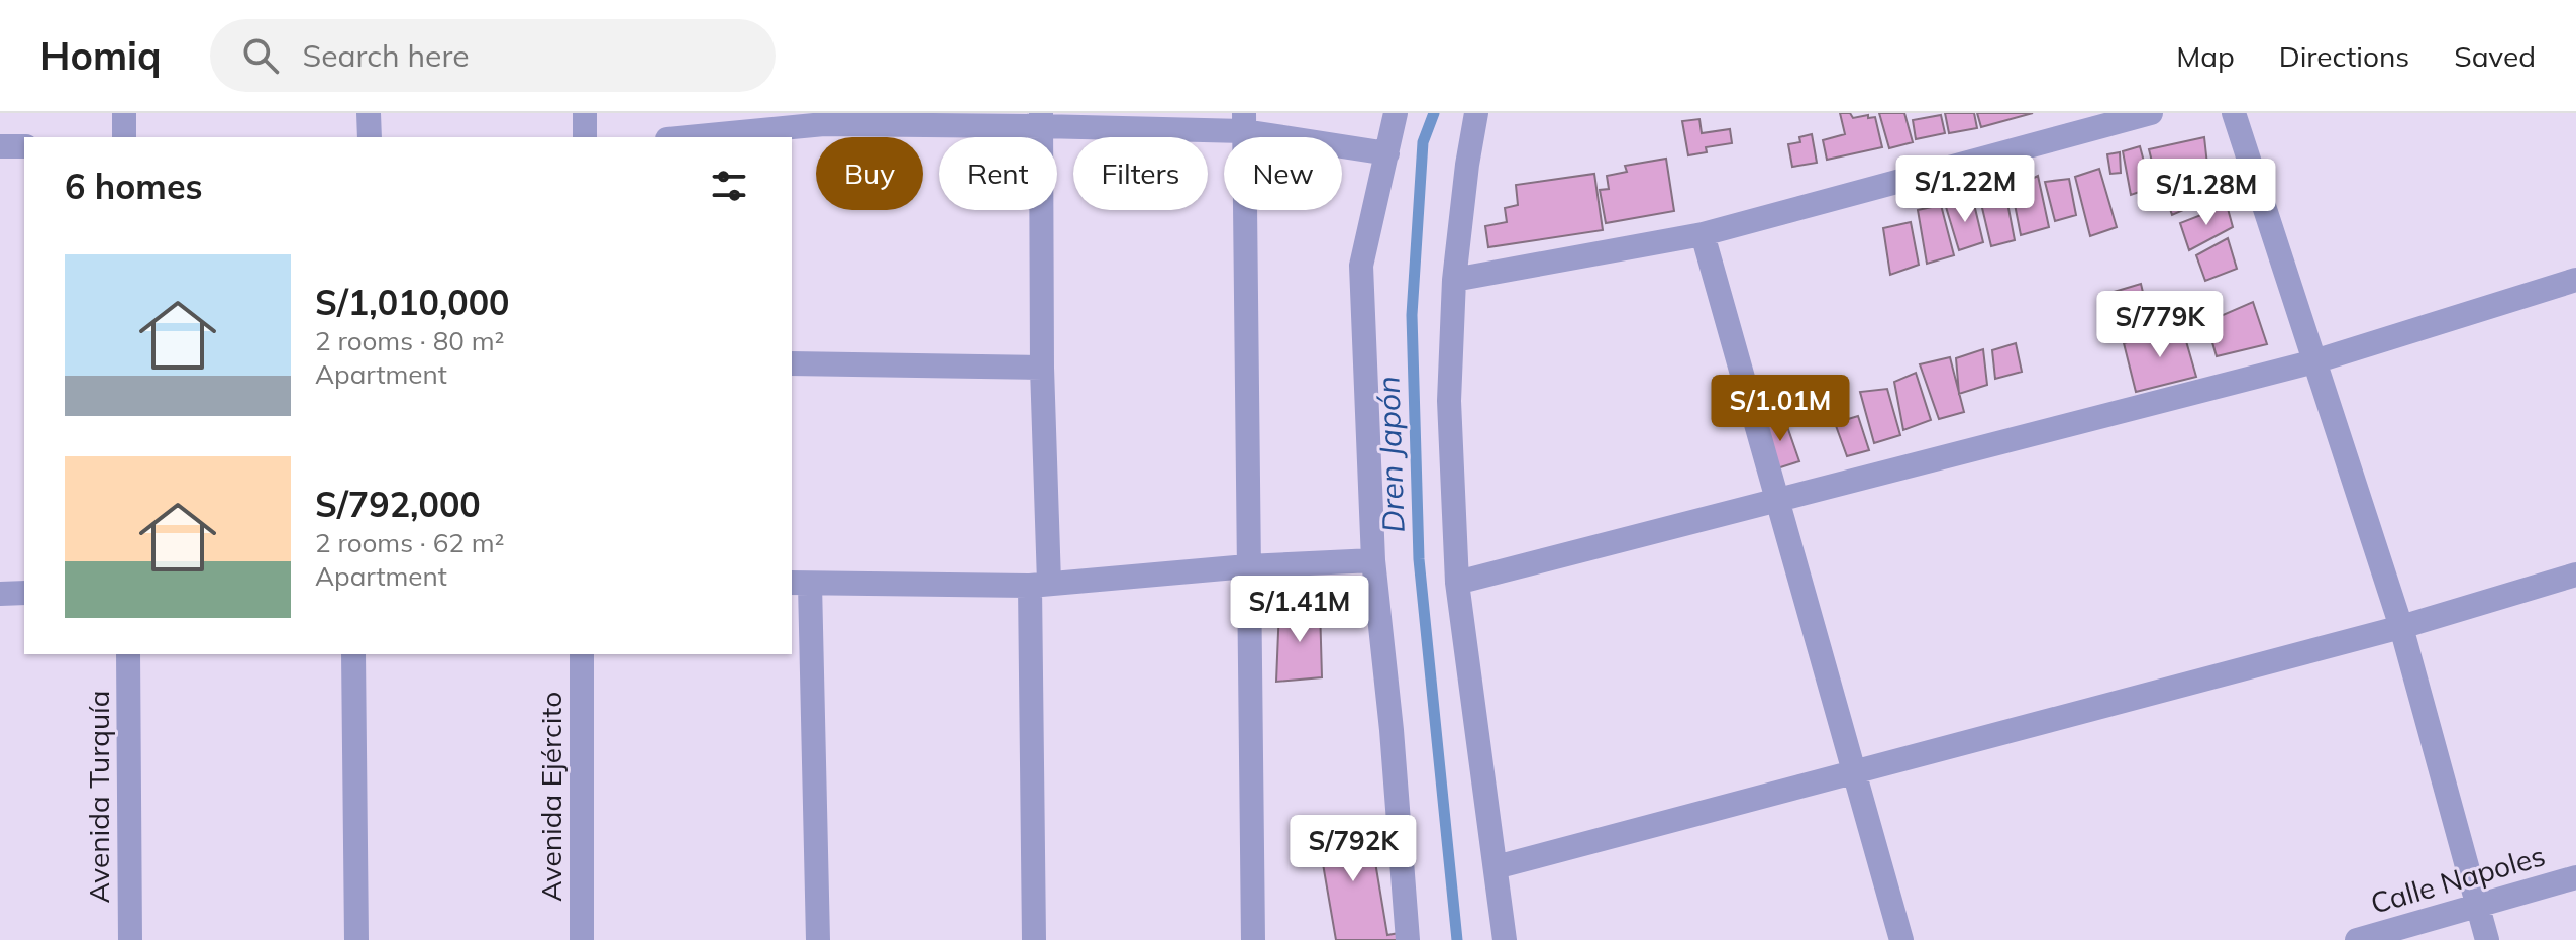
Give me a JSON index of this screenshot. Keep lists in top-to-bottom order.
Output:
{
  "streets": {
    "street": ["Avenida Turquía", "Avenida Ejército", "Calle Napoles"]
  },
  "water": ["Dren Japón"],
  "page": {
    "header": "Homiq",
    "search": "Search here",
    "nav": ["Map", "Directions", "Saved"],
    "chip": [
      "Buy",
      "Rent",
      "Filters",
      "New"
    ],
    "heading": "6 homes",
    "price": [
      "S/1.22M",
      "S/1.28M",
      "S/779K",
      "S/1.01M",
      "S/1.41M",
      "S/792K"
    ],
    "list": [
      {
        "name": "S/1,010,000",
        "note": "2 rooms · 80 m² · Apartment"
      },
      {
        "name": "S/792,000",
        "note": "2 rooms · 62 m² · Apartment"
      }
    ]
  }
}
